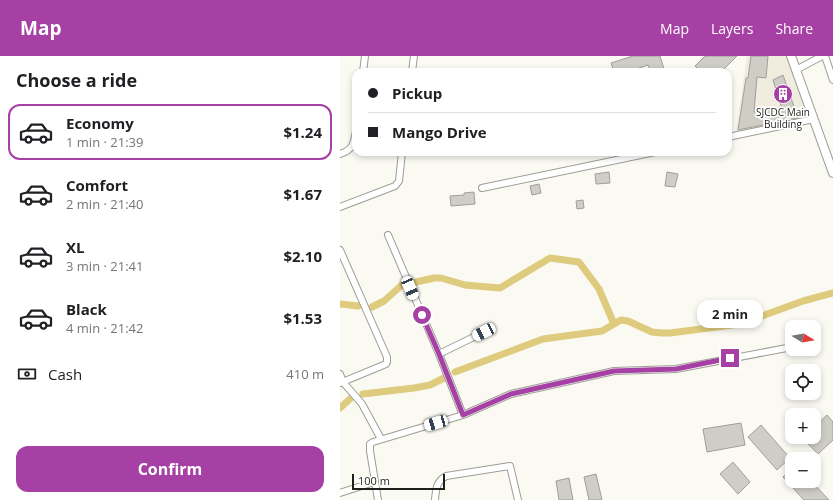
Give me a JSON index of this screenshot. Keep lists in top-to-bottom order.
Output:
{
  "places": {
    "building": ["SJCDC Main Building"]
  },
  "scale_bar": "100 m",
  "north": "right",
  "page": {
    "header": "Map",
    "nav": ["Map", "Layers", "Share"],
    "heading": "Choose a ride",
    "banner": ["Pickup", "Mango Drive"],
    "list": [
      {
        "name": "Economy",
        "note": "1 min · 21:39",
        "value": "$1.24"
      },
      {
        "name": "Comfort",
        "note": "2 min · 21:40",
        "value": "$1.67"
      },
      {
        "name": "XL",
        "note": "3 min · 21:41",
        "value": "$2.10"
      },
      {
        "name": "Black",
        "note": "4 min · 21:42",
        "value": "$1.53"
      }
    ],
    "bubble": "2 min",
    "map_buttons": ["+", "−"],
    "pay": ["Cash", "410 m"],
    "buttons": "Confirm",
    "scale": "100 m"
  }
}
